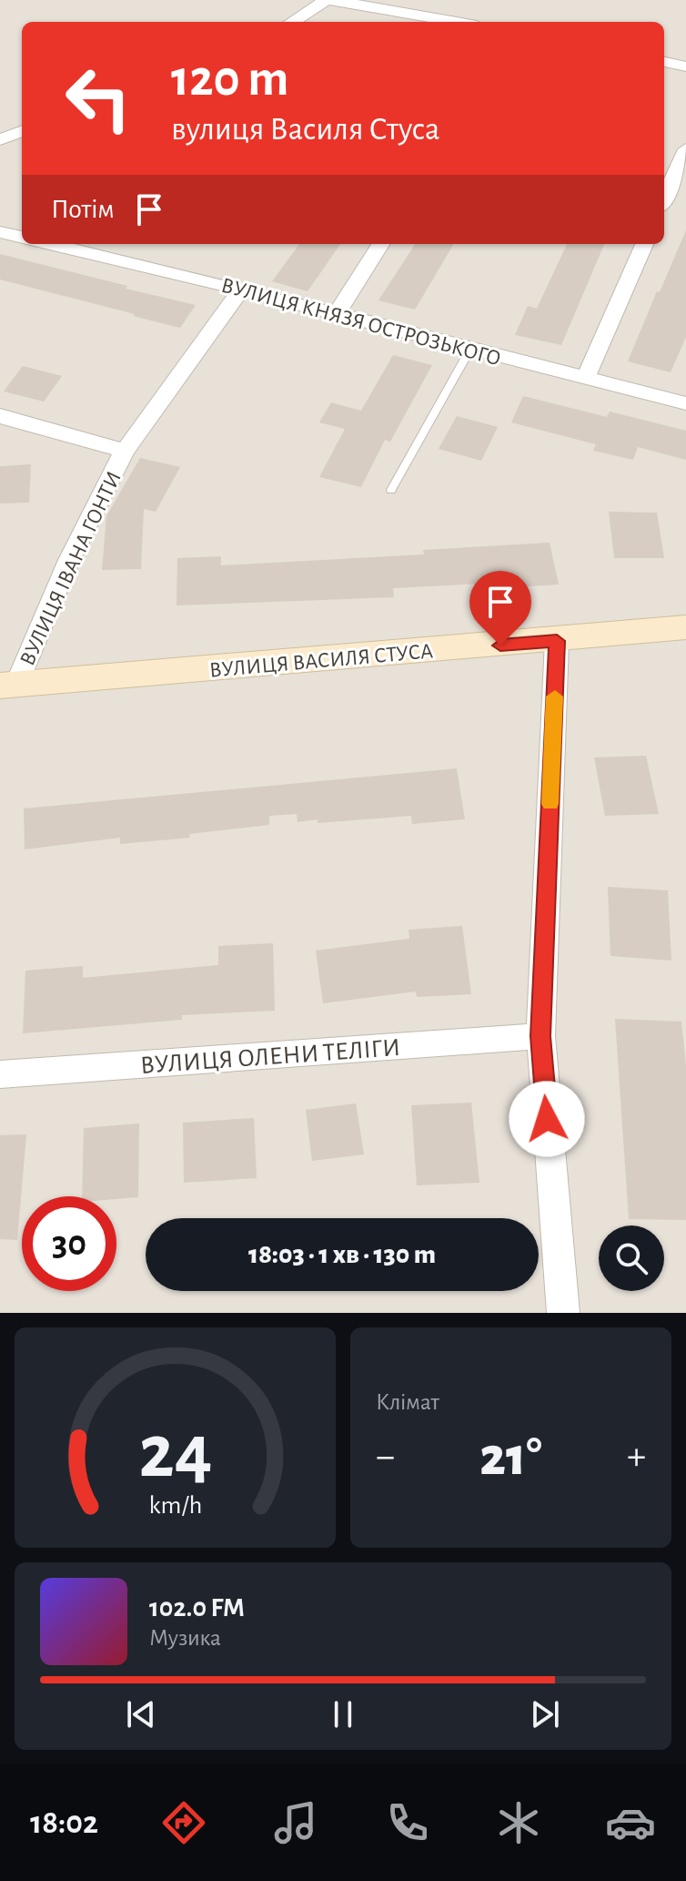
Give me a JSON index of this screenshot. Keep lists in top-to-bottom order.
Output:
{
  "streets": {
    "street": [
      "ВУЛИЦЯ КНЯЗЯ ОСТРОЗЬКОГО",
      "ВУЛИЦЯ ІВАНА ГОНТИ",
      "ВУЛИЦЯ ВАСИЛЯ СТУСА",
      "ВУЛИЦЯ ОЛЕНИ ТЕЛІГИ"
    ]
  },
  "crossings": [
    ["ВУЛИЦЯ ІВАНА ГОНТИ", "ВУЛИЦЯ ВАСИЛЯ СТУСА"]
  ],
  "page": {
    "turn": ["120 m", "вулиця Василя Стуса"],
    "then": "Потім",
    "limit": "30",
    "trip": "18:03 · 1 хв · 130 m",
    "tile": "Клімат",
    "heat": ["−", "21°", "+"],
    "song": ["102.0 FM", "Музика"],
    "tabs": "18:02",
    "gauge": ["24", "km/h"]
  }
}
